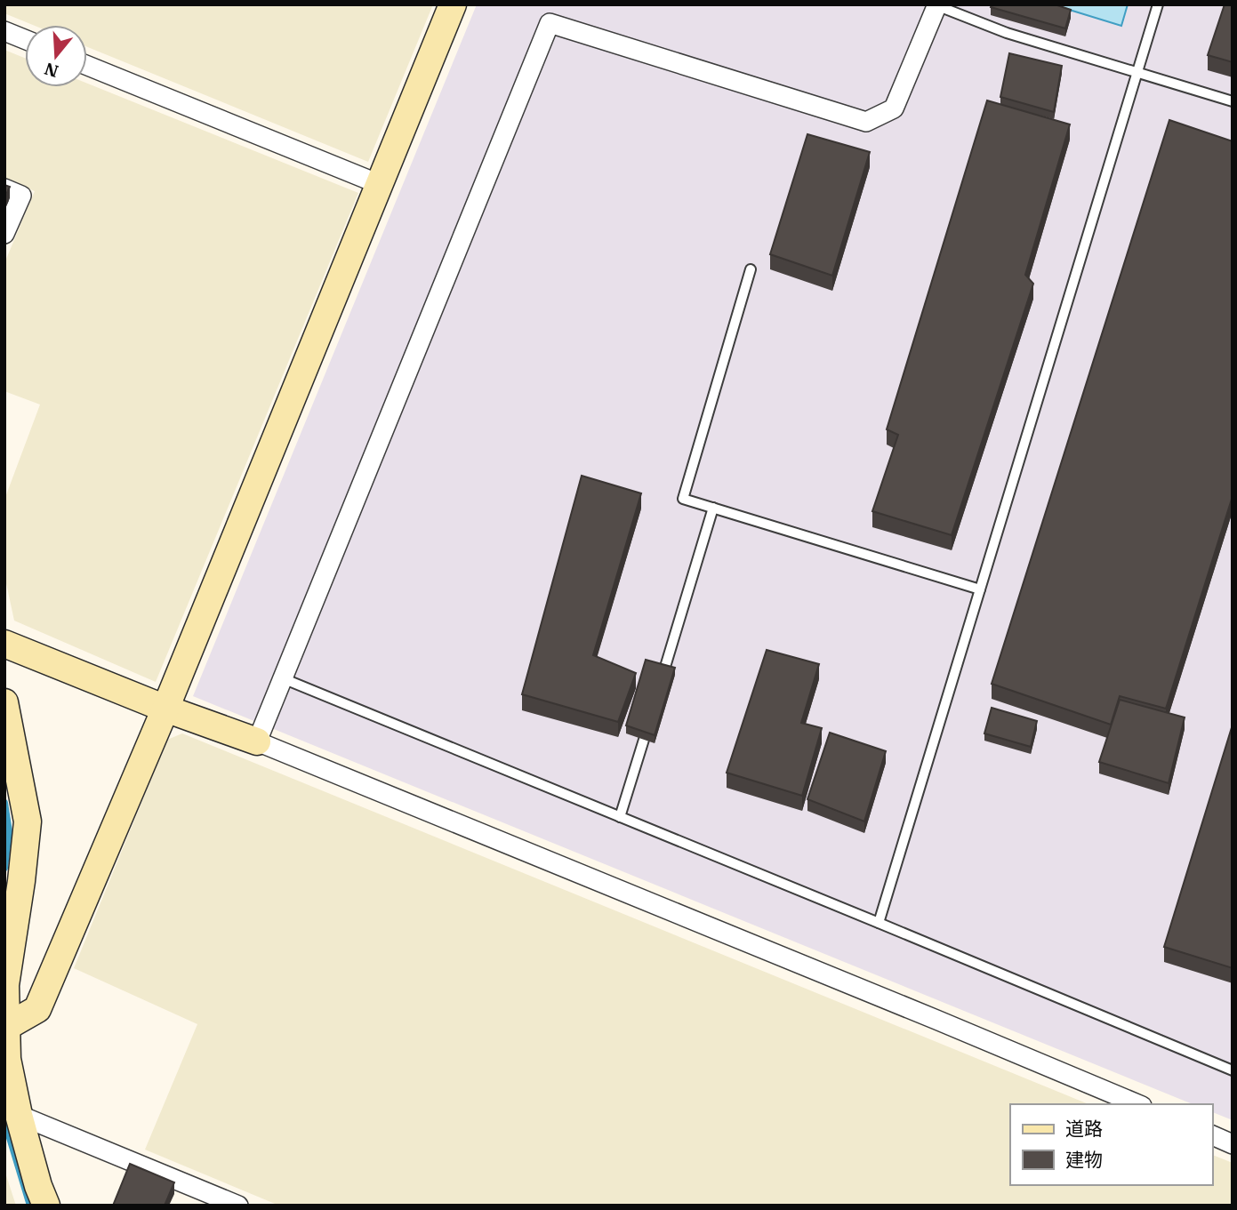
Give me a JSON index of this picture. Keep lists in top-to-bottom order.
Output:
{
  "legend": ["道路", "建物"],
  "north": "bottom"
}
